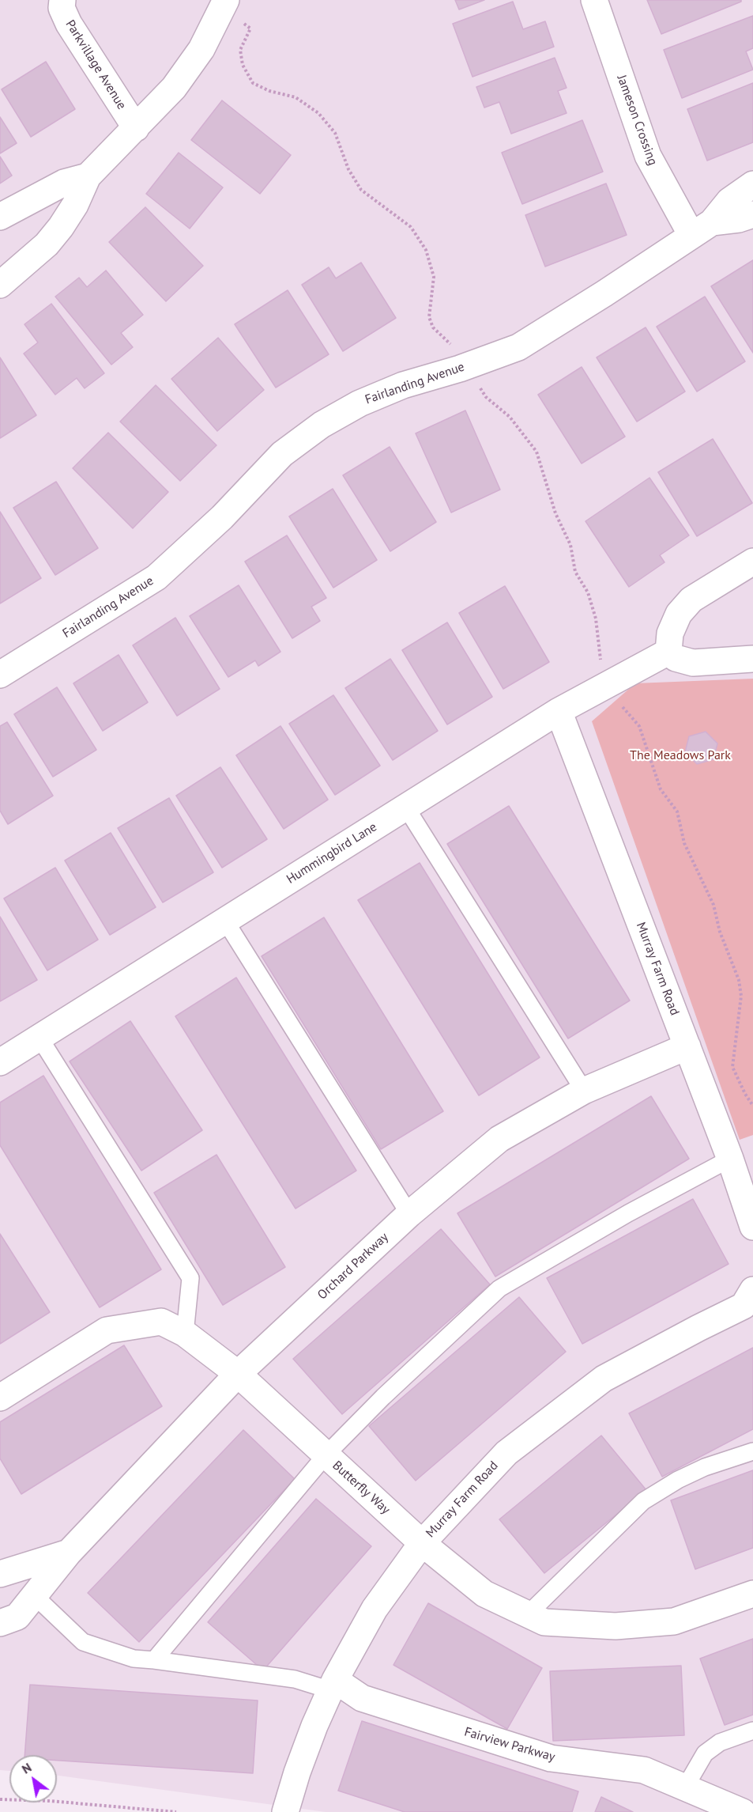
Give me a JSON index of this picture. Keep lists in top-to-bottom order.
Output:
{
  "streets": {
    "street": [
      "Parkvillage Avenue",
      "Jameson Crossing",
      "Fairlanding Avenue",
      "Hummingbird Lane",
      "Murray Farm Road",
      "Orchard Parkway",
      "Butterfly Way",
      "Fairview Parkway"
    ]
  },
  "crossings": [
    ["Jameson Crossing", "Fairlanding Avenue"],
    ["Hummingbird Lane", "Murray Farm Road"],
    ["Murray Farm Road", "Orchard Parkway"],
    ["Murray Farm Road", "Butterfly Way"],
    ["Murray Farm Road", "Fairview Parkway"],
    ["Orchard Parkway", "Butterfly Way"]
  ],
  "parks": ["The Meadows Park"],
  "north": "top left"
}
